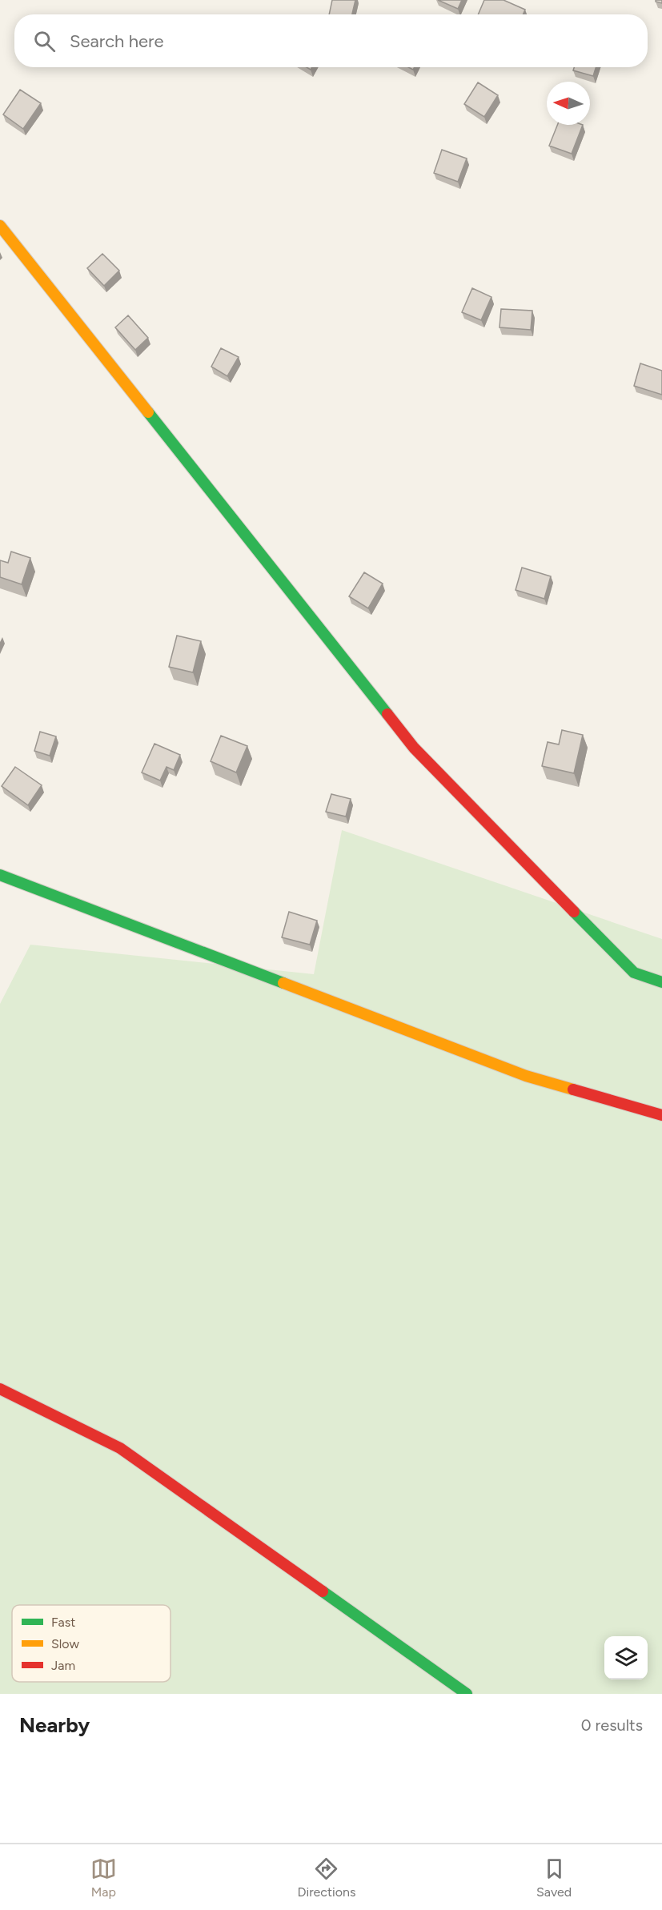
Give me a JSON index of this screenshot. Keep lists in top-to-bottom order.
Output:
{
  "legend": ["Fast", "Slow", "Jam"],
  "north": "left",
  "page": {
    "search": "Search here",
    "heading": ["Nearby", "0 results"],
    "nav": ["Map", "Directions", "Saved"]
  }
}
